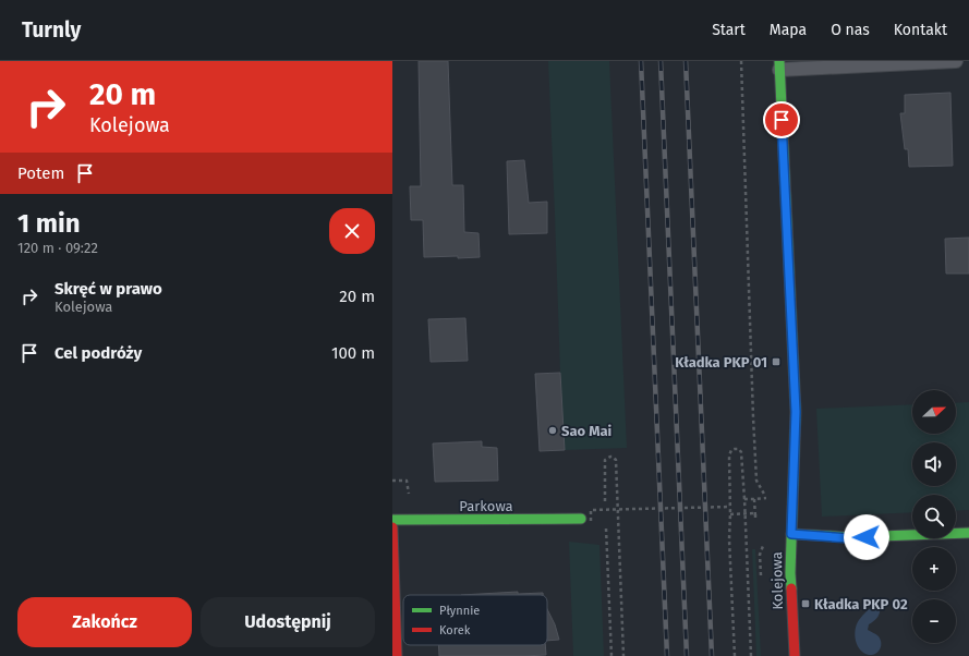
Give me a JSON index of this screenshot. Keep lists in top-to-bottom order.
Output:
{
  "streets": {
    "street": ["Parkowa", "Kolejowa"]
  },
  "places": {
    "transit": ["Kładka PKP 01", "Kładka PKP 02"],
    "other": ["Sao Mai"]
  },
  "legend": ["Płynnie", "Korek"],
  "north": "right",
  "page": {
    "header": "Turnly",
    "nav": [
      "Start",
      "Mapa",
      "O nas",
      "Kontakt"
    ],
    "turn": ["20 m", "Kolejowa"],
    "then": "Potem",
    "heading": ["1 min", "120 m · 09:22"],
    "list": [
      {
        "name": "Skręć w prawo",
        "note": "Kolejowa",
        "value": "20 m"
      },
      {
        "name": "Cel podróży",
        "value": "100 m"
      }
    ],
    "map_buttons": ["+", "−"],
    "buttons": ["Zakończ", "Udostępnij"]
  }
}
